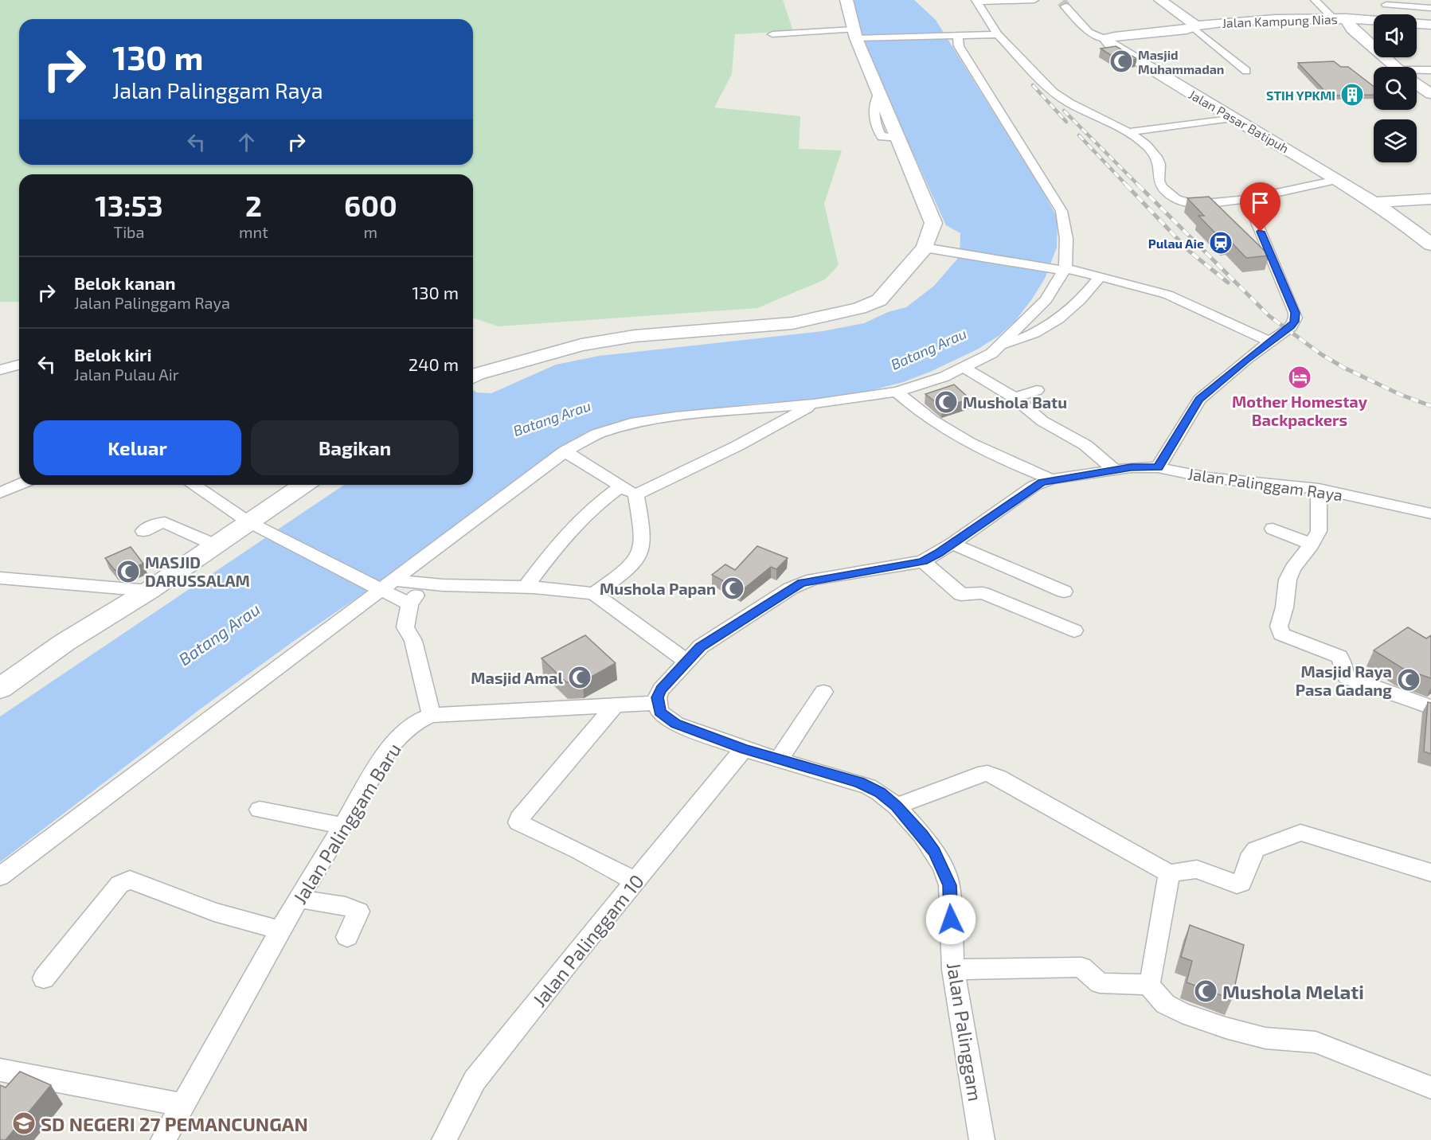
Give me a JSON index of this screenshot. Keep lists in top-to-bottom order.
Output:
{
  "streets": {
    "street": [
      "Jalan Kampung Nias",
      "Jalan Pasar Batipuh",
      "Jalan Palinggam Raya",
      "Jalan Palinggam Baru",
      "Jalan Palinggam 10",
      "Jalan Palinggam"
    ]
  },
  "crossings": [
    ["Jalan Kampung Nias", "Jalan Pasar Batipuh"],
    ["Jalan Palinggam Raya", "Jalan Palinggam Baru"],
    ["Jalan Palinggam Raya", "Jalan Palinggam"],
    ["Jalan Palinggam Baru", "Jalan Palinggam"],
    ["Jalan Palinggam 10", "Jalan Palinggam"]
  ],
  "water": ["Batang Arau"],
  "places": {
    "mosque": [
      "Masjid Muhammadan",
      "Mushola Batu",
      "MASJID DARUSSALAM",
      "Mushola Papan",
      "Masjid Amal",
      "Masjid Raya Pasa Gadang",
      "Mushola Melati"
    ],
    "building": ["STIH YPKMI"],
    "station": ["Pulau Aie"],
    "hotel": ["Mother Homestay Backpackers"],
    "school or university": ["SD NEGERI 27 PEMANCUNGAN"]
  },
  "page": {
    "turn": ["130 m", "Jalan Palinggam Raya"],
    "eta": [
      "13:53",
      "Tiba",
      "2",
      "mnt",
      "600",
      "m"
    ],
    "list": [
      {
        "name": "Belok kanan",
        "note": "Jalan Palinggam Raya",
        "value": "130 m"
      },
      {
        "name": "Belok kiri",
        "note": "Jalan Pulau Air",
        "value": "240 m"
      }
    ],
    "buttons": ["Keluar", "Bagikan"]
  }
}
